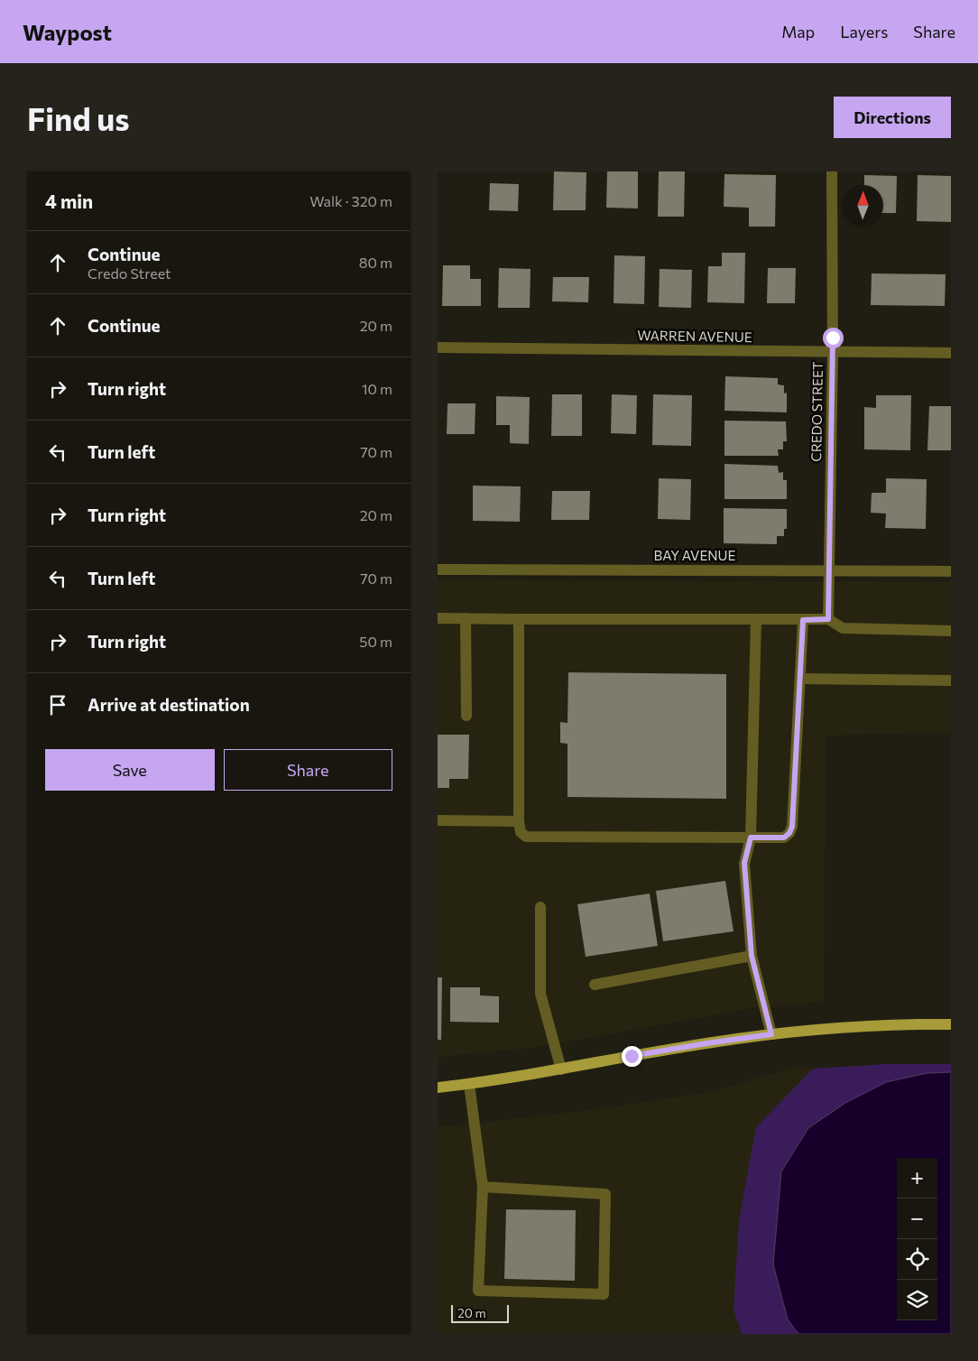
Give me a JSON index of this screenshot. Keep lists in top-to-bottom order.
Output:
{
  "streets": {
    "street": ["WARREN AVENUE", "CREDO STREET", "BAY AVENUE"]
  },
  "crossings": [
    ["WARREN AVENUE", "CREDO STREET"],
    ["CREDO STREET", "BAY AVENUE"]
  ],
  "scale_bar": "20 m",
  "north": "top",
  "page": {
    "header": "Waypost",
    "nav": ["Map", "Layers", "Share"],
    "buttons": [
      "Directions",
      ["Save", "Share"]
    ],
    "title": "Find us",
    "heading": ["4 min", "Walk · 320 m"],
    "list": [
      ["Continue", "Credo Street", "80 m"],
      ["Continue", "20 m"],
      ["Turn right", "10 m"],
      ["Turn left", "70 m"],
      ["Turn right", "20 m"],
      ["Turn left", "70 m"],
      ["Turn right", "50 m"],
      "Arrive at destination"
    ],
    "map_buttons": ["+", "−"],
    "scale": "20 m"
  }
}
